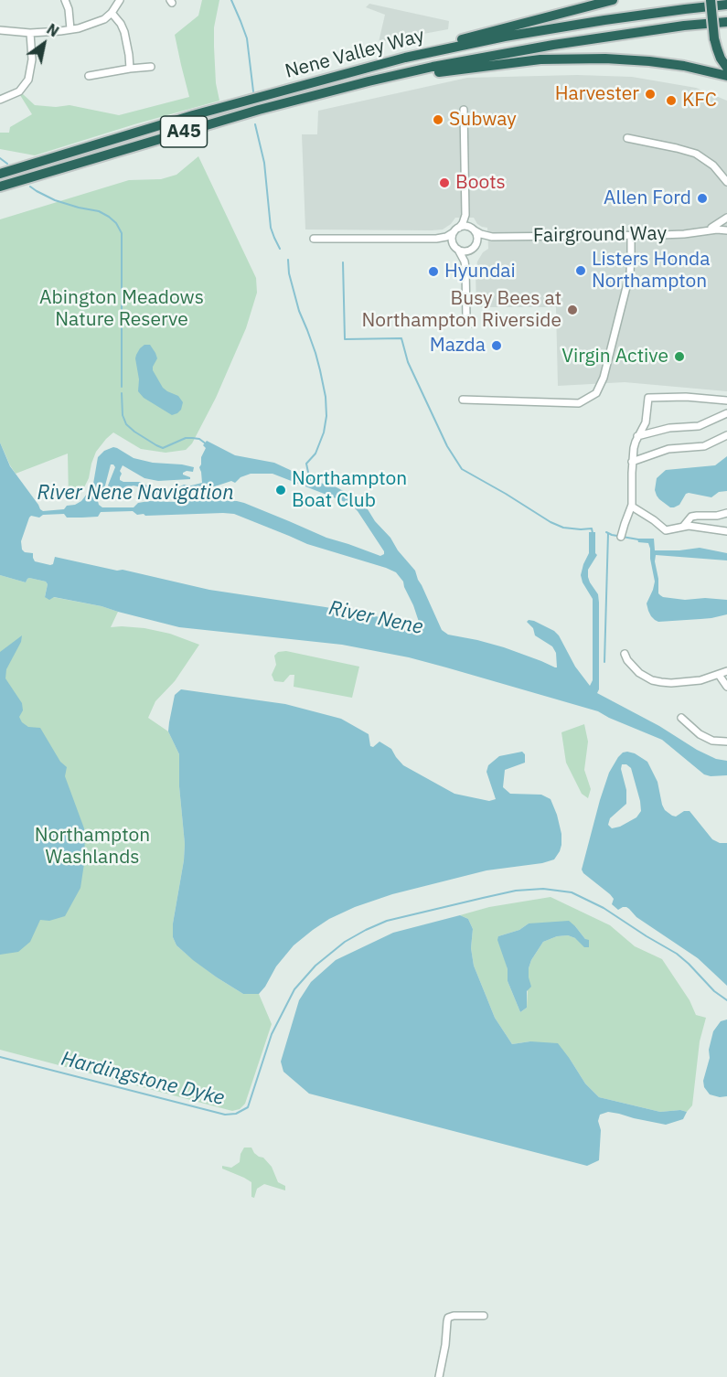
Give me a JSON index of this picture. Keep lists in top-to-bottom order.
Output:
{
  "streets": {
    "highway": ["Nene Valley Way", "A45"],
    "street": ["Fairground Way"]
  },
  "water": ["River Nene Navigation", "River Nene", "Hardingstone Dyke"],
  "parks": ["Abington Meadows Nature Reserve", "Northampton Washlands"],
  "places": [
    "Harvester",
    "KFC",
    "Subway",
    "Boots",
    "Allen Ford",
    "Listers Honda Northampton",
    "Hyundai",
    "Busy Bees at Northampton Riverside",
    "Mazda",
    "Virgin Active",
    "Northampton Boat Club"
  ],
  "north": "top right"
}
